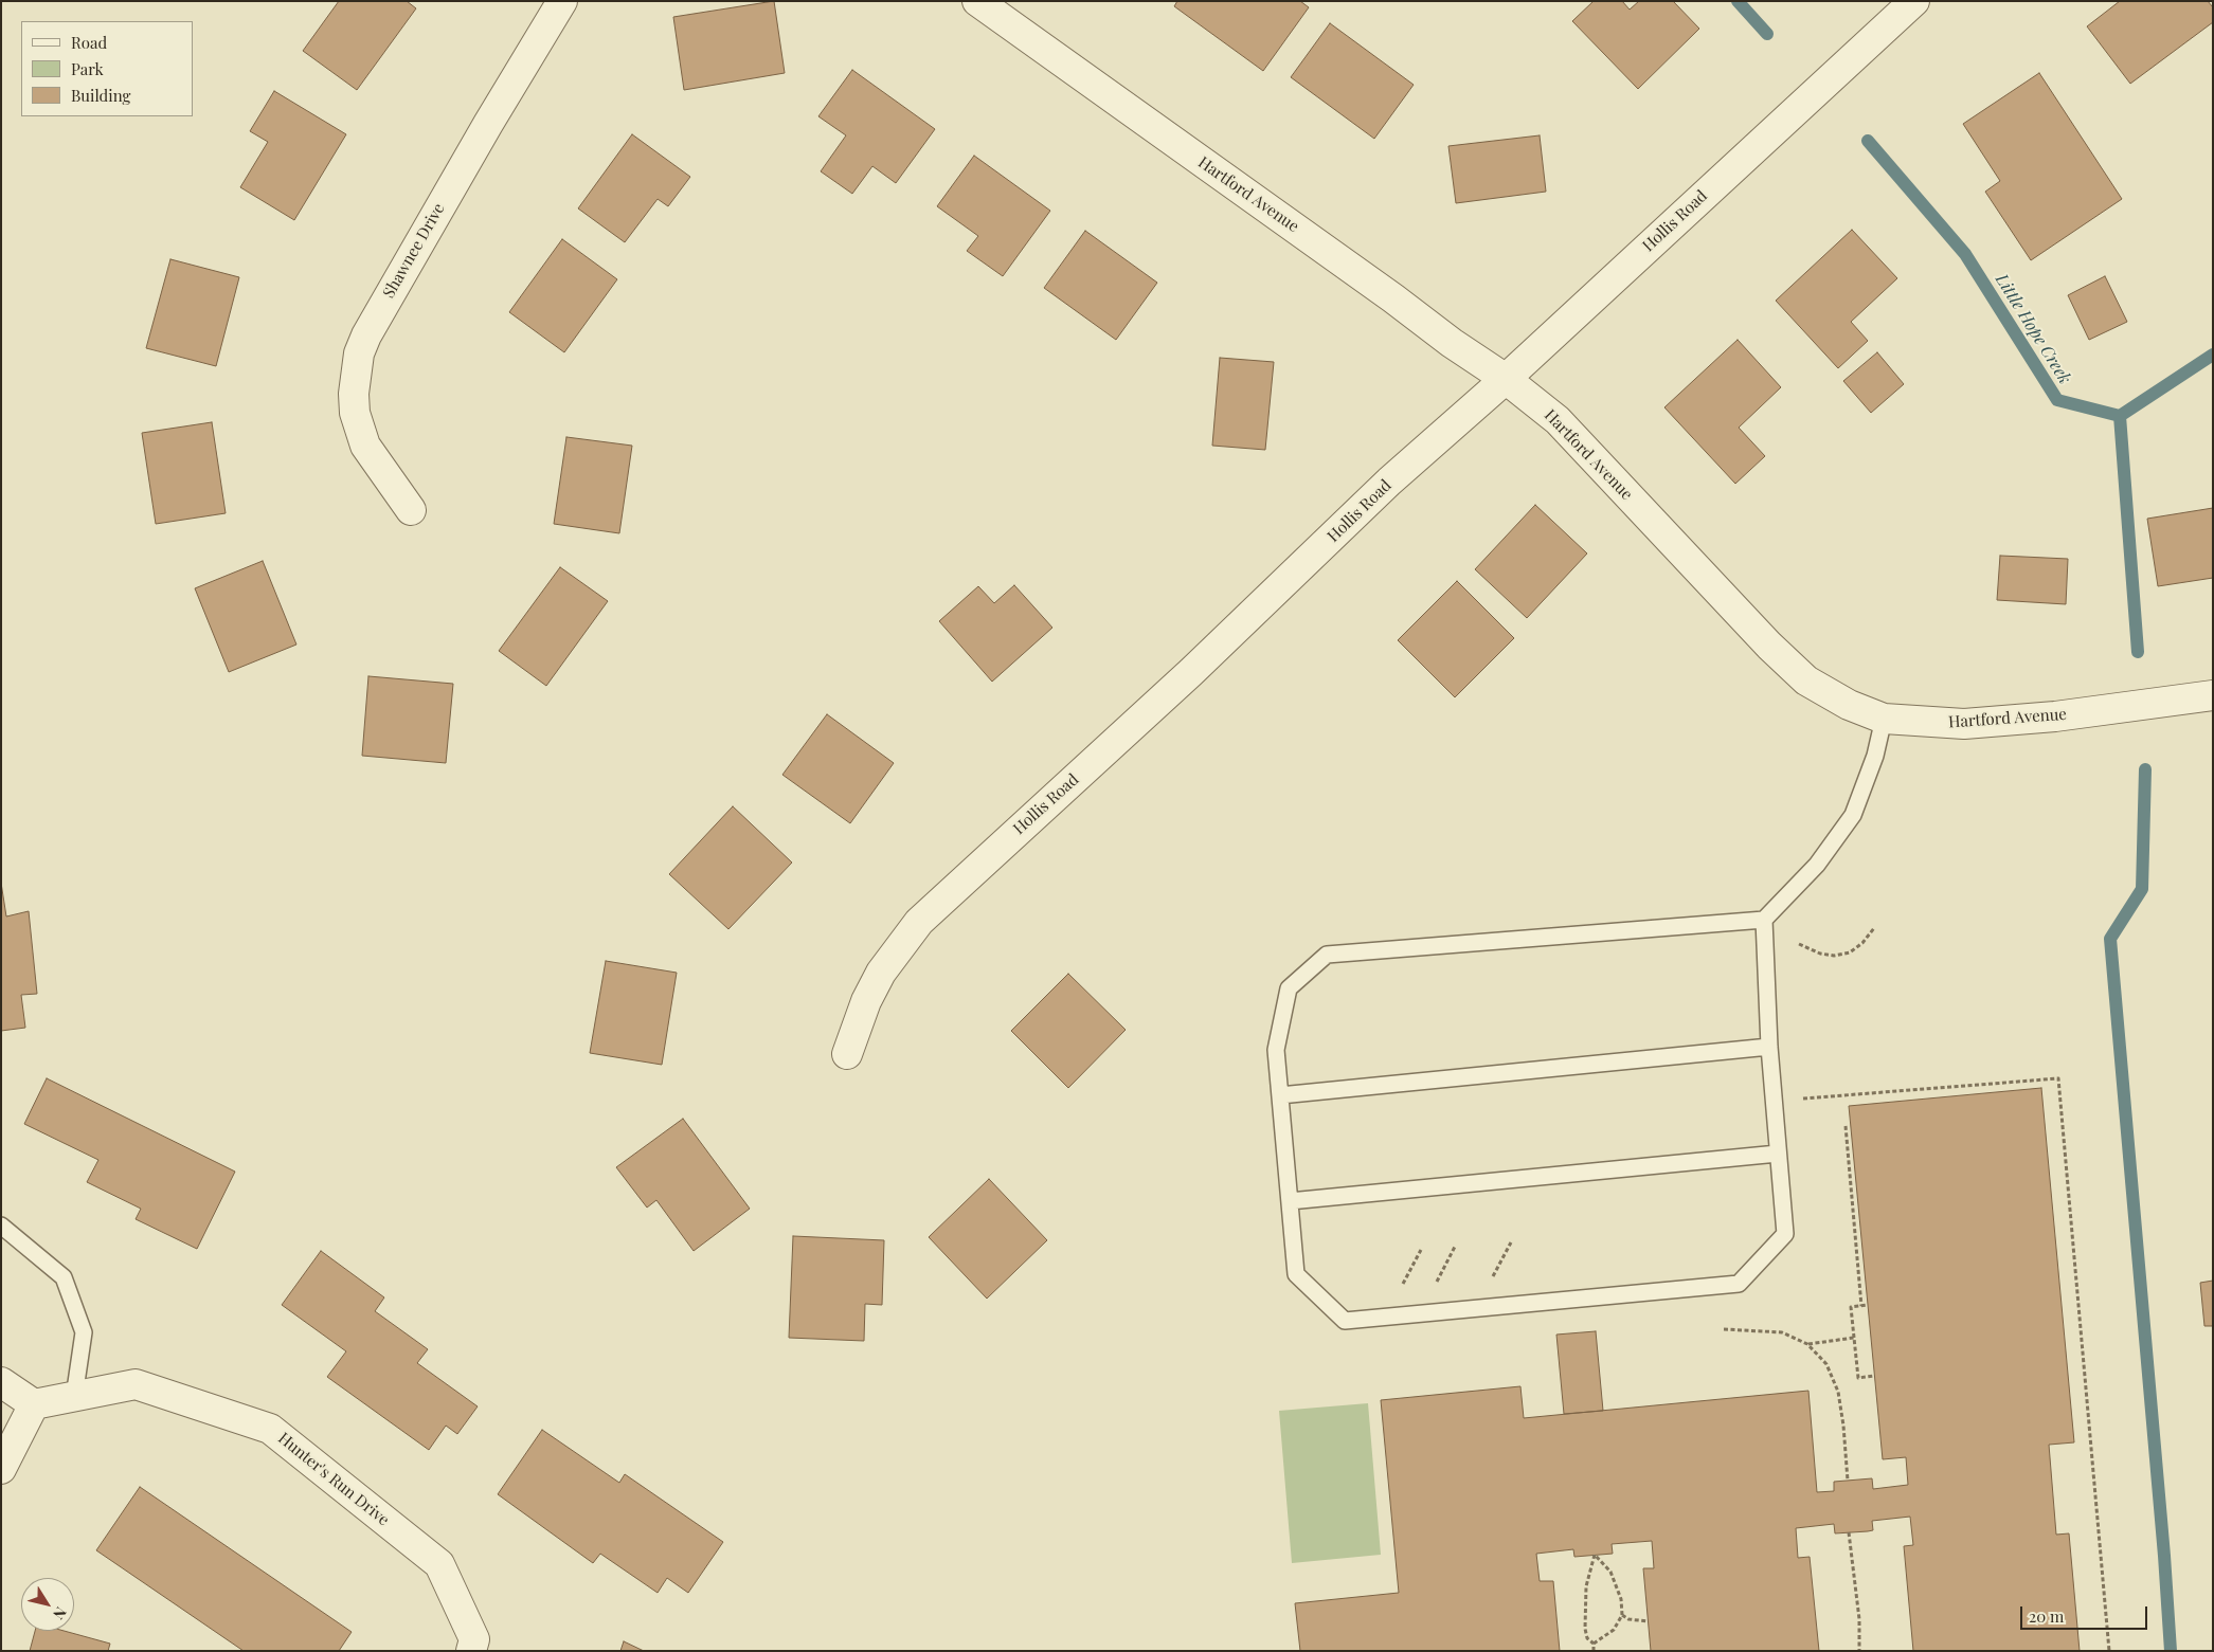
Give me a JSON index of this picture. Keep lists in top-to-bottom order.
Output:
{
  "streets": {
    "street": [
      "Hartford Avenue",
      "Hollis Road",
      "Shawnee Drive",
      "Hunter's Run Drive"
    ]
  },
  "crossings": [
    ["Hartford Avenue", "Hollis Road"]
  ],
  "water": ["Little Hope Creek"],
  "legend": ["Road", "Park", "Building"],
  "scale_bar": "20 m",
  "north": "bottom right"
}
